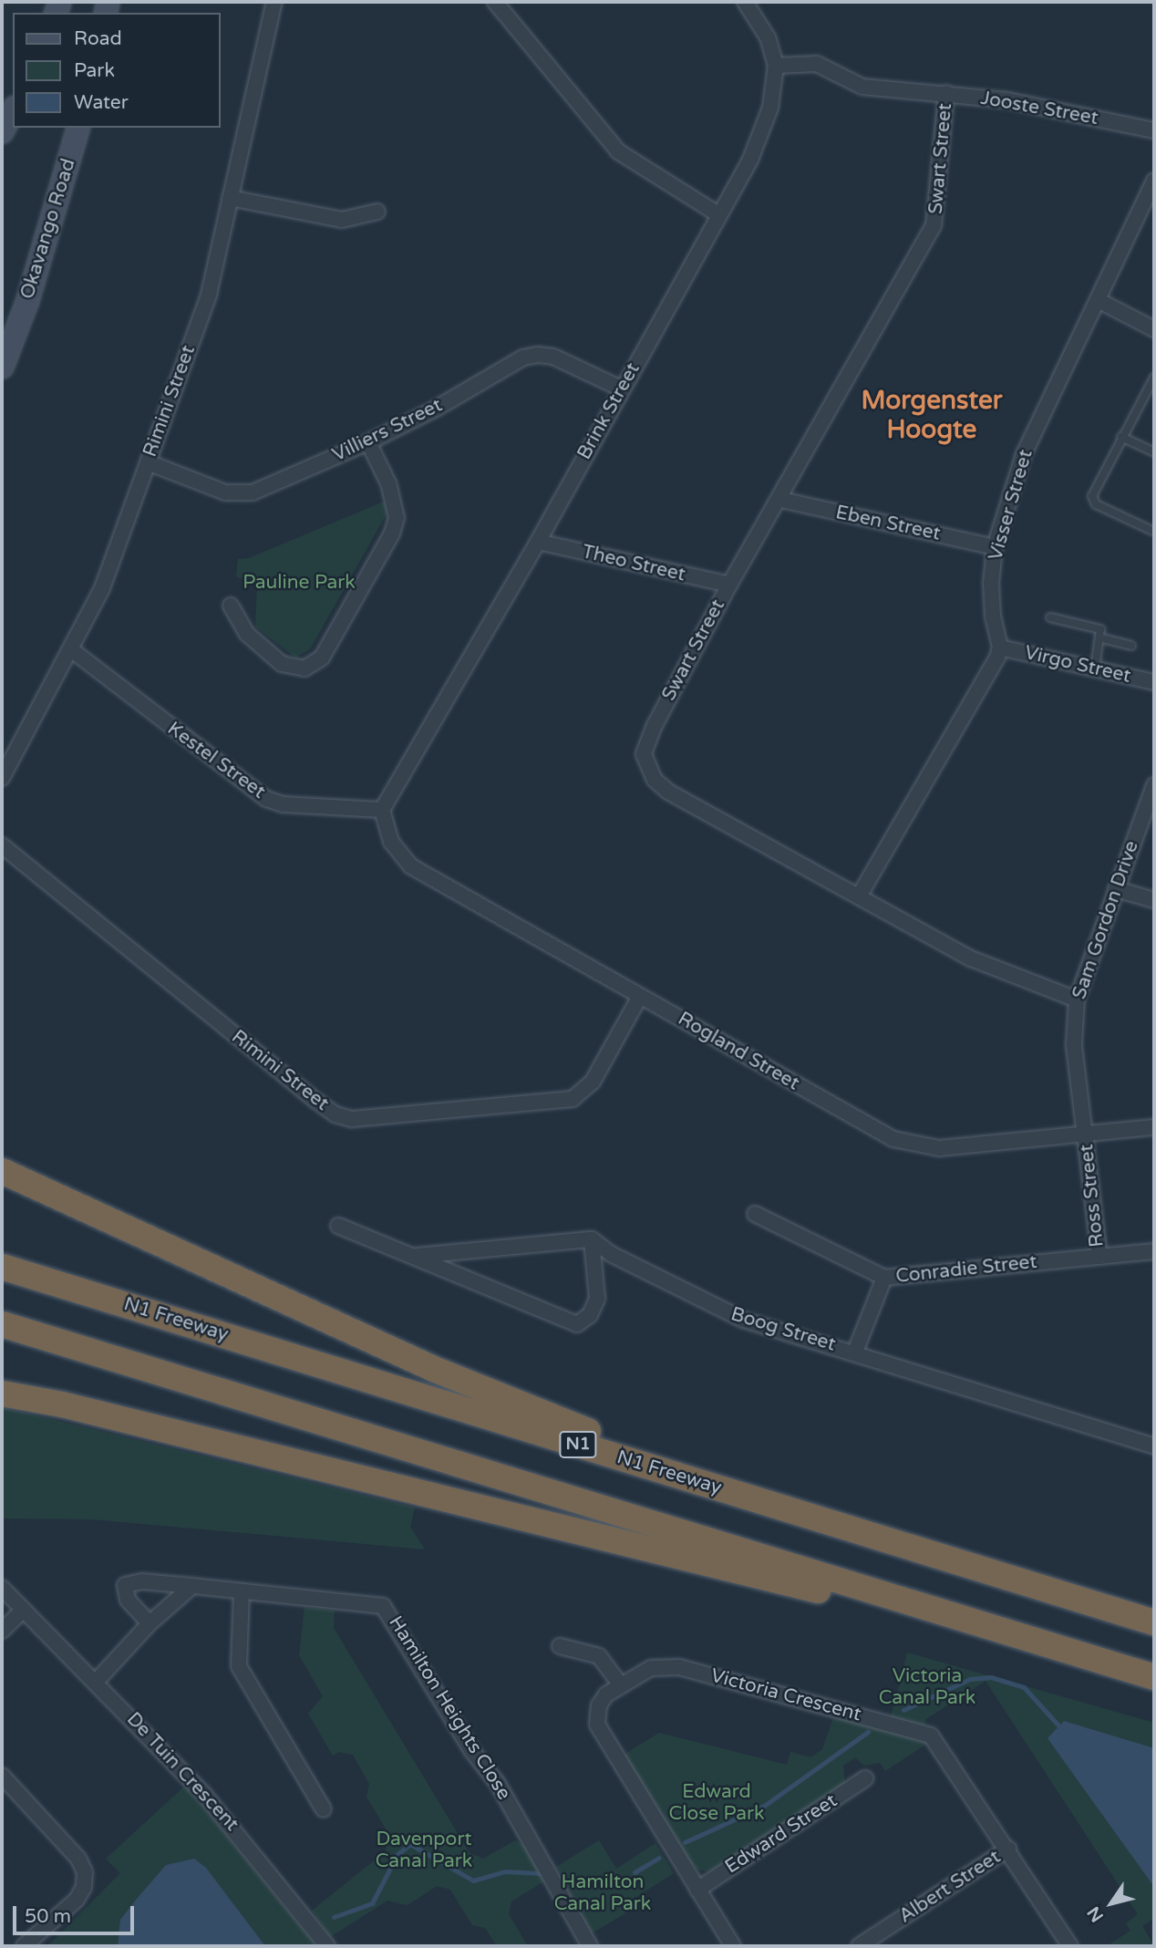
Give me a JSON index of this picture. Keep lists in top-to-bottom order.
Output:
{
  "streets": {
    "highway": ["N1 Freeway", "N1"],
    "main road": ["Okavango Road"],
    "street": [
      "Jooste Street",
      "Swart Street",
      "Rimini Street",
      "Brink Street",
      "Villiers Street",
      "Visser Street",
      "Eben Street",
      "Theo Street",
      "Virgo Street",
      "Kestel Street",
      "Sam Gordon Drive",
      "Rogland Street",
      "Ross Street",
      "Conradie Street",
      "Boog Street",
      "Victoria Crescent",
      "Hamilton Heights Close",
      "De Tuin Crescent",
      "Edward Street",
      "Albert Street"
    ]
  },
  "crossings": [
    ["Jooste Street", "Swart Street"],
    ["Jooste Street", "Brink Street"],
    ["Swart Street", "Eben Street"],
    ["Swart Street", "Theo Street"],
    ["Swart Street", "Sam Gordon Drive"],
    ["Rimini Street", "Villiers Street"],
    ["Rimini Street", "Kestel Street"],
    ["Rimini Street", "Rogland Street"],
    ["Brink Street", "Villiers Street"],
    ["Brink Street", "Theo Street"],
    ["Brink Street", "Kestel Street"],
    ["Brink Street", "Rogland Street"],
    ["Visser Street", "Eben Street"],
    ["Visser Street", "Virgo Street"],
    ["Kestel Street", "Rogland Street"],
    ["Sam Gordon Drive", "Rogland Street"],
    ["Sam Gordon Drive", "Ross Street"],
    ["Rogland Street", "Ross Street"],
    ["Ross Street", "Conradie Street"],
    ["Victoria Crescent", "Edward Street"],
    ["Victoria Crescent", "Albert Street"]
  ],
  "districts": ["Morgenster Hoogte"],
  "parks": [
    "Pauline Park",
    "Victoria Canal Park",
    "Edward Close Park",
    "Davenport Canal Park",
    "Hamilton Canal Park"
  ],
  "legend": ["Road", "Park", "Water"],
  "scale_bar": "50 m",
  "north": "bottom left"
}
